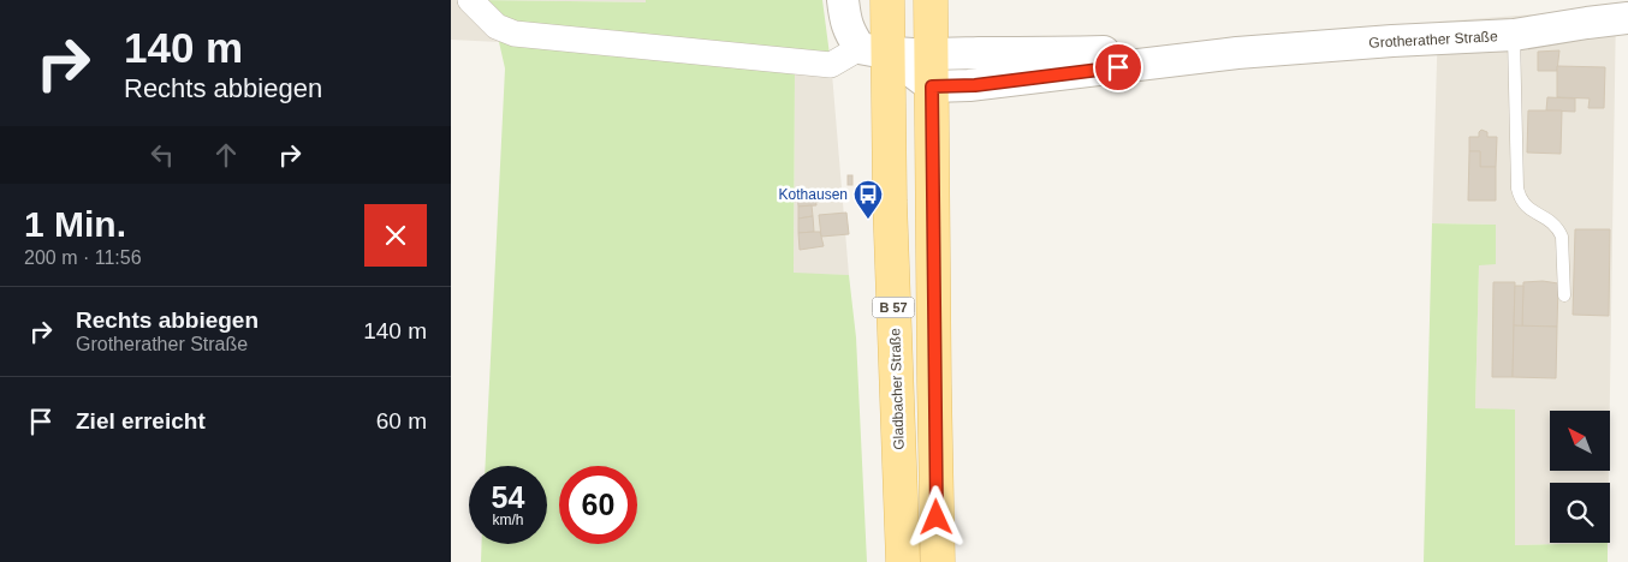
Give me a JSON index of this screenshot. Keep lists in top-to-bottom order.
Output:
{
  "streets": {
    "main road": ["B 57", "Gladbacher Straße"],
    "street": ["Grotherather Straße"]
  },
  "crossings": [
    ["Grotherather Straße", "B 57"],
    ["Grotherather Straße", "Gladbacher Straße"]
  ],
  "places": {
    "bus stop": ["Kothausen"]
  },
  "north": "top left",
  "page": {
    "turn": ["140 m", "Rechts abbiegen"],
    "heading": ["1 Min.", "200 m · 11:56"],
    "list": [
      {
        "name": "Rechts abbiegen",
        "note": "Grotherather Straße",
        "value": "140 m"
      },
      {
        "name": "Ziel erreicht",
        "value": "60 m"
      }
    ],
    "speed": "54 km/h",
    "limit": "60"
  }
}
